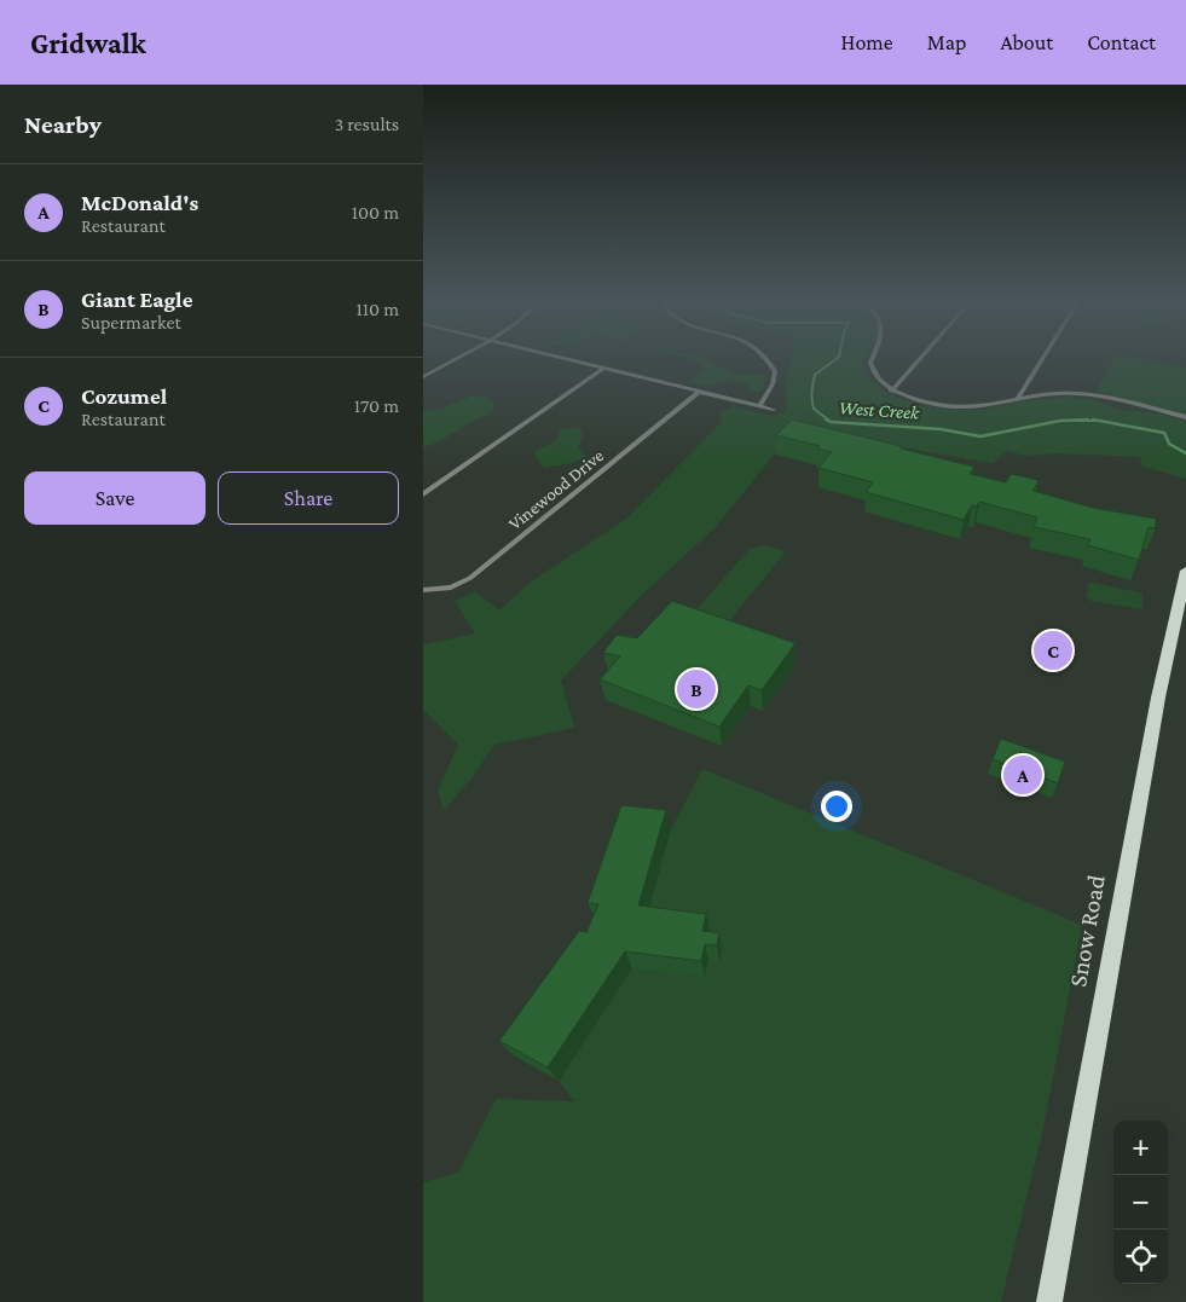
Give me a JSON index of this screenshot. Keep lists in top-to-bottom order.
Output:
{
  "streets": {
    "main road": ["Snow Road"],
    "street": ["Vinewood Drive"]
  },
  "water": ["West Creek"],
  "page": {
    "header": "Gridwalk",
    "nav": [
      "Home",
      "Map",
      "About",
      "Contact"
    ],
    "heading": ["Nearby", "3 results"],
    "list": [
      {
        "mark": "A",
        "name": "McDonald's",
        "note": "Restaurant",
        "value": "100 m"
      },
      {
        "mark": "B",
        "name": "Giant Eagle",
        "note": "Supermarket",
        "value": "110 m"
      },
      {
        "mark": "C",
        "name": "Cozumel",
        "note": "Restaurant",
        "value": "170 m"
      }
    ],
    "buttons": ["Save", "Share"],
    "pins": ["C", "B", "A"],
    "map_buttons": ["+", "−"]
  }
}
